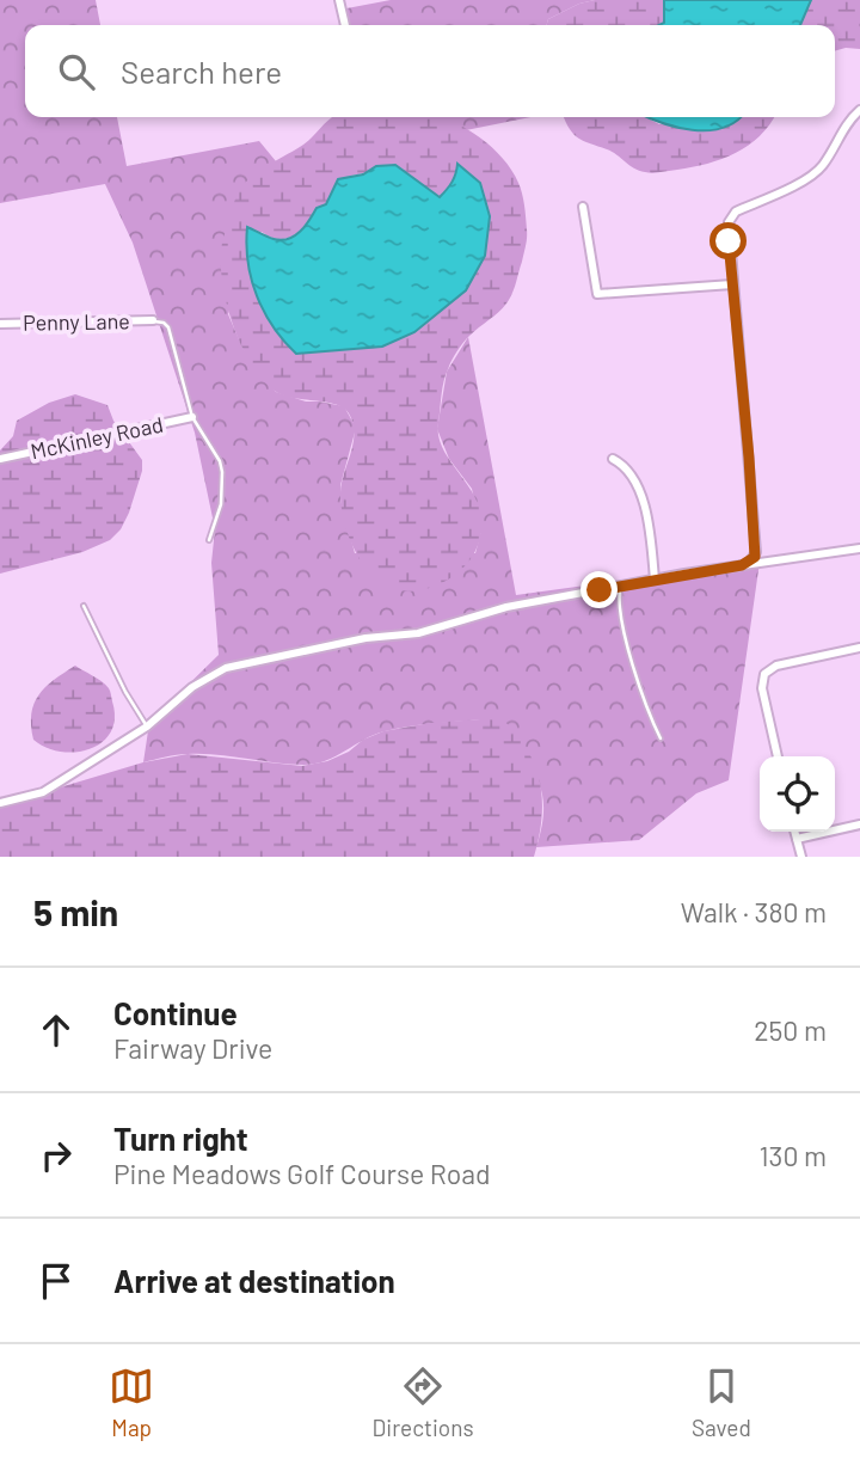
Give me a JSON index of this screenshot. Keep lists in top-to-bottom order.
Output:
{
  "streets": {
    "street": ["Penny Lane", "McKinley Road"]
  },
  "page": {
    "search": "Search here",
    "heading": ["5 min", "Walk · 380 m"],
    "list": [
      ["Continue", "Fairway Drive", "250 m"],
      ["Turn right", "Pine Meadows Golf Course Road", "130 m"],
      "Arrive at destination"
    ],
    "nav": ["Map", "Directions", "Saved"]
  }
}
